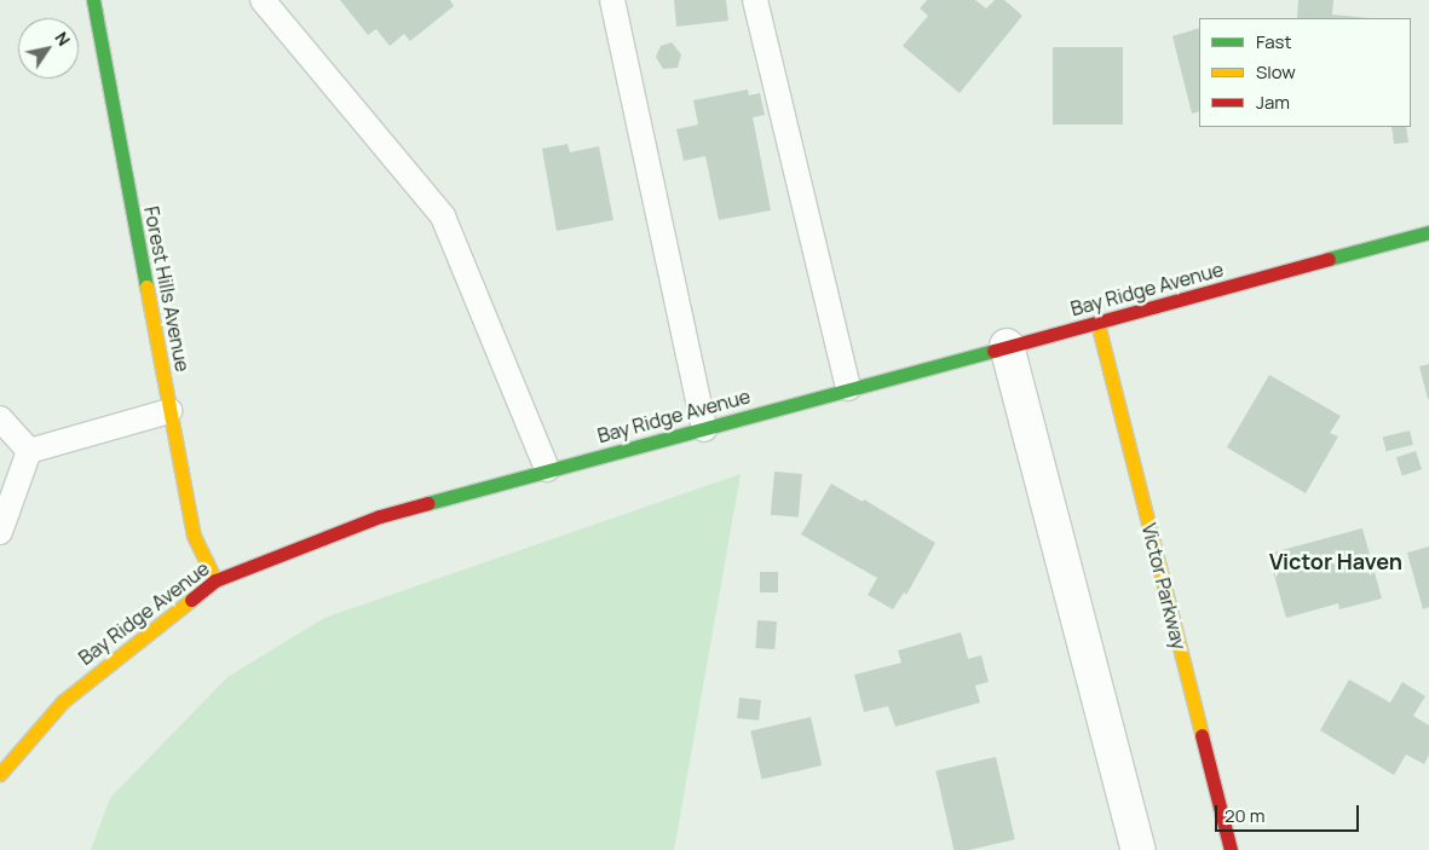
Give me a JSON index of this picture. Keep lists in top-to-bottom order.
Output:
{
  "streets": {
    "main road": ["Forest Hills Avenue", "Bay Ridge Avenue", "Victor Parkway"]
  },
  "crossings": [
    ["Forest Hills Avenue", "Bay Ridge Avenue"],
    ["Bay Ridge Avenue", "Victor Parkway"]
  ],
  "districts": ["Victor Haven"],
  "legend": ["Fast", "Slow", "Jam"],
  "scale_bar": "20 m",
  "north": "top right"
}
